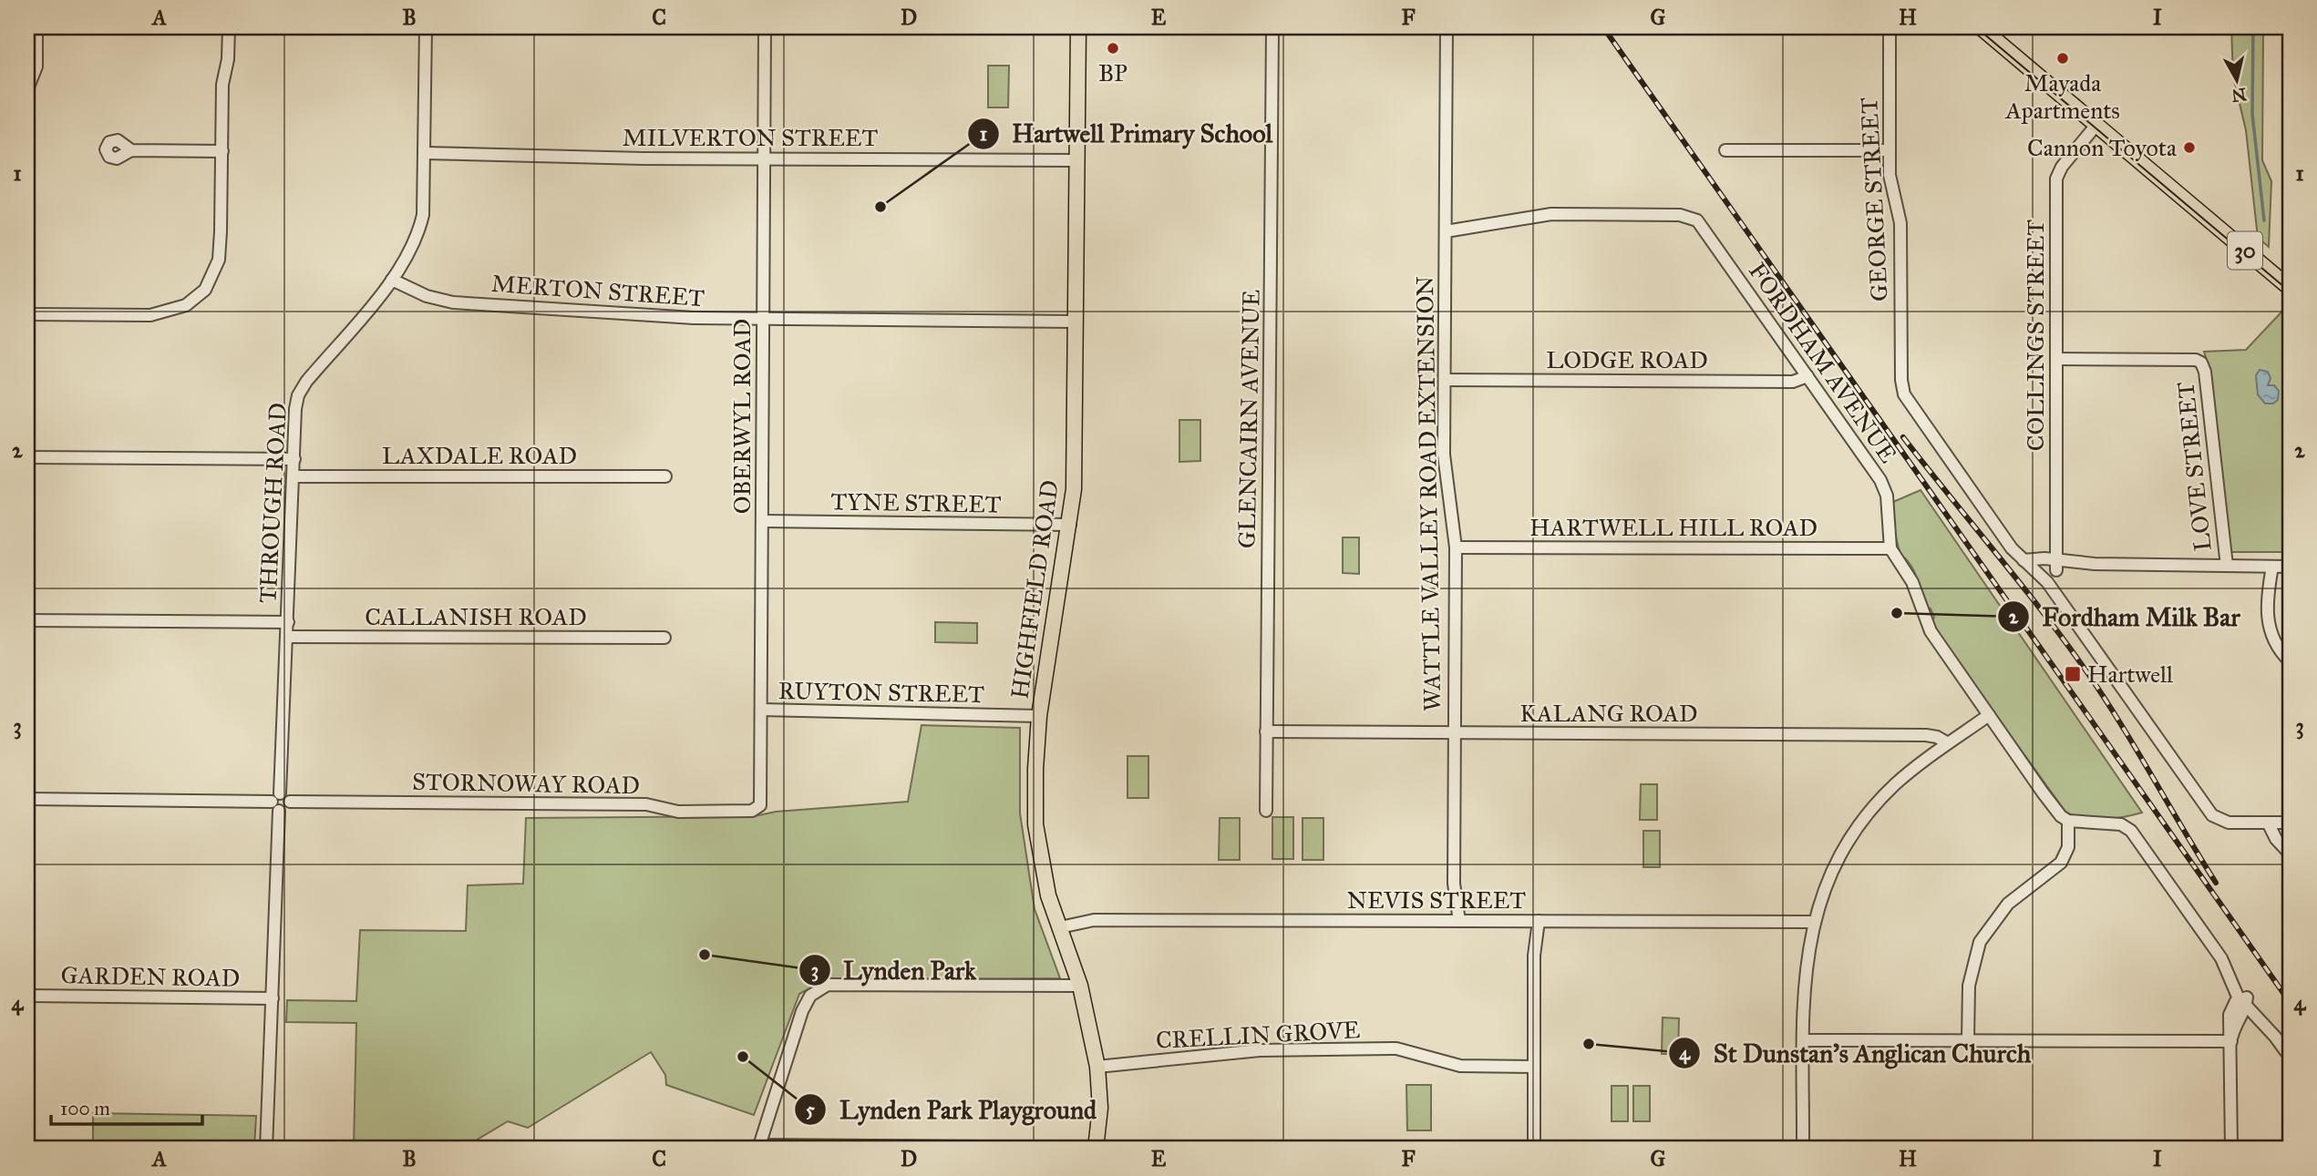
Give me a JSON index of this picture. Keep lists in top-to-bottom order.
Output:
{
  "streets": {
    "main road": ["30", "HIGHFIELD ROAD"],
    "street": [
      "MILVERTON STREET",
      "GEORGE STREET",
      "MERTON STREET",
      "COLLINGS STREET",
      "LODGE ROAD",
      "FORDHAM AVENUE",
      "OBERWYL ROAD",
      "GLENCAIRN AVENUE",
      "LAXDALE ROAD",
      "LOVE STREET",
      "WATTLE VALLEY ROAD EXTENSION",
      "THROUGH ROAD",
      "TYNE STREET",
      "HARTWELL HILL ROAD",
      "CALLANISH ROAD",
      "RUYTON STREET",
      "KALANG ROAD",
      "STORNOWAY ROAD",
      "NEVIS STREET",
      "GARDEN ROAD",
      "CRELLIN GROVE"
    ]
  },
  "crossings": [
    ["MILVERTON STREET", "OBERWYL ROAD"],
    ["MILVERTON STREET", "THROUGH ROAD"],
    ["MILVERTON STREET", "HIGHFIELD ROAD"],
    ["30", "COLLINGS STREET"],
    ["MERTON STREET", "OBERWYL ROAD"],
    ["MERTON STREET", "THROUGH ROAD"],
    ["MERTON STREET", "HIGHFIELD ROAD"],
    ["COLLINGS STREET", "LOVE STREET"],
    ["LODGE ROAD", "FORDHAM AVENUE"],
    ["LODGE ROAD", "WATTLE VALLEY ROAD EXTENSION"],
    ["FORDHAM AVENUE", "WATTLE VALLEY ROAD EXTENSION"],
    ["FORDHAM AVENUE", "HARTWELL HILL ROAD"],
    ["OBERWYL ROAD", "TYNE STREET"],
    ["OBERWYL ROAD", "RUYTON STREET"],
    ["OBERWYL ROAD", "STORNOWAY ROAD"],
    ["GLENCAIRN AVENUE", "KALANG ROAD"],
    ["LAXDALE ROAD", "THROUGH ROAD"],
    ["WATTLE VALLEY ROAD EXTENSION", "HARTWELL HILL ROAD"],
    ["WATTLE VALLEY ROAD EXTENSION", "KALANG ROAD"],
    ["WATTLE VALLEY ROAD EXTENSION", "NEVIS STREET"],
    ["THROUGH ROAD", "CALLANISH ROAD"],
    ["THROUGH ROAD", "STORNOWAY ROAD"],
    ["THROUGH ROAD", "GARDEN ROAD"],
    ["TYNE STREET", "HIGHFIELD ROAD"],
    ["HIGHFIELD ROAD", "RUYTON STREET"],
    ["HIGHFIELD ROAD", "NEVIS STREET"],
    ["HIGHFIELD ROAD", "CRELLIN GROVE"]
  ],
  "places": {
    "other": [
      "BP",
      "Mayada Apartments",
      "Cannon Toyota",
      "Hartwell Primary School",
      "Fordham Milk Bar",
      "Lynden Park",
      "St Dunstan's Anglican Church",
      "Lynden Park Playground"
    ],
    "transit": ["Hartwell"]
  },
  "scale_bar": "100 m",
  "north": "bottom",
  "grid": {
    "columns": [
      "A",
      "B",
      "C",
      "D",
      "E",
      "F",
      "G",
      "H",
      "I"
    ],
    "rows": [
      "1",
      "2",
      "3",
      "4"
    ]
  }
}
